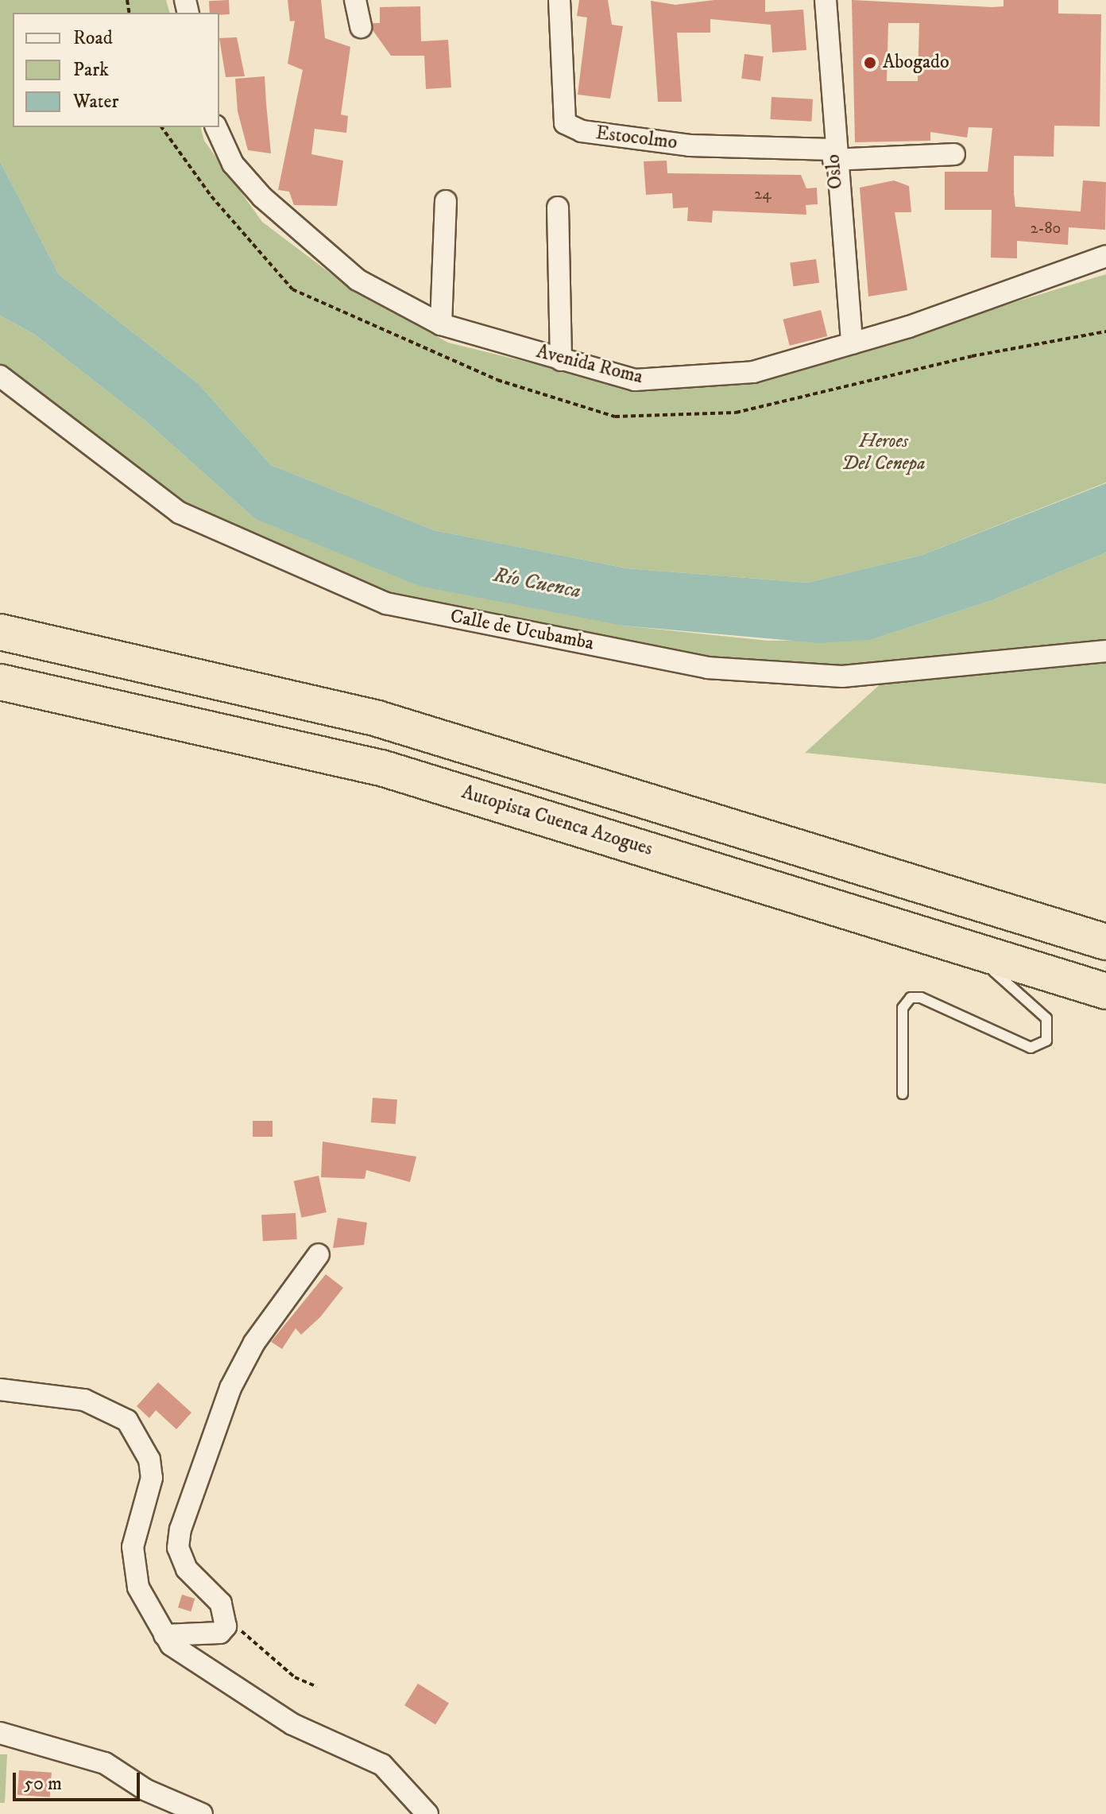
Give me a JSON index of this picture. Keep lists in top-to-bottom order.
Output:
{
  "streets": {
    "highway": ["Autopista Cuenca Azogues"],
    "street": [
      "Estocolmo",
      "Oslo",
      "Avenida Roma",
      "Calle de Ucubamba"
    ]
  },
  "crossings": [
    ["Estocolmo", "Oslo"],
    ["Oslo", "Avenida Roma"]
  ],
  "water": ["Río Cuenca"],
  "parks": ["Heroes Del Cenepa"],
  "places": ["Abogado"],
  "house_numbers": ["24", "2-80"],
  "legend": ["Road", "Park", "Water"],
  "scale_bar": "50 m"
}
